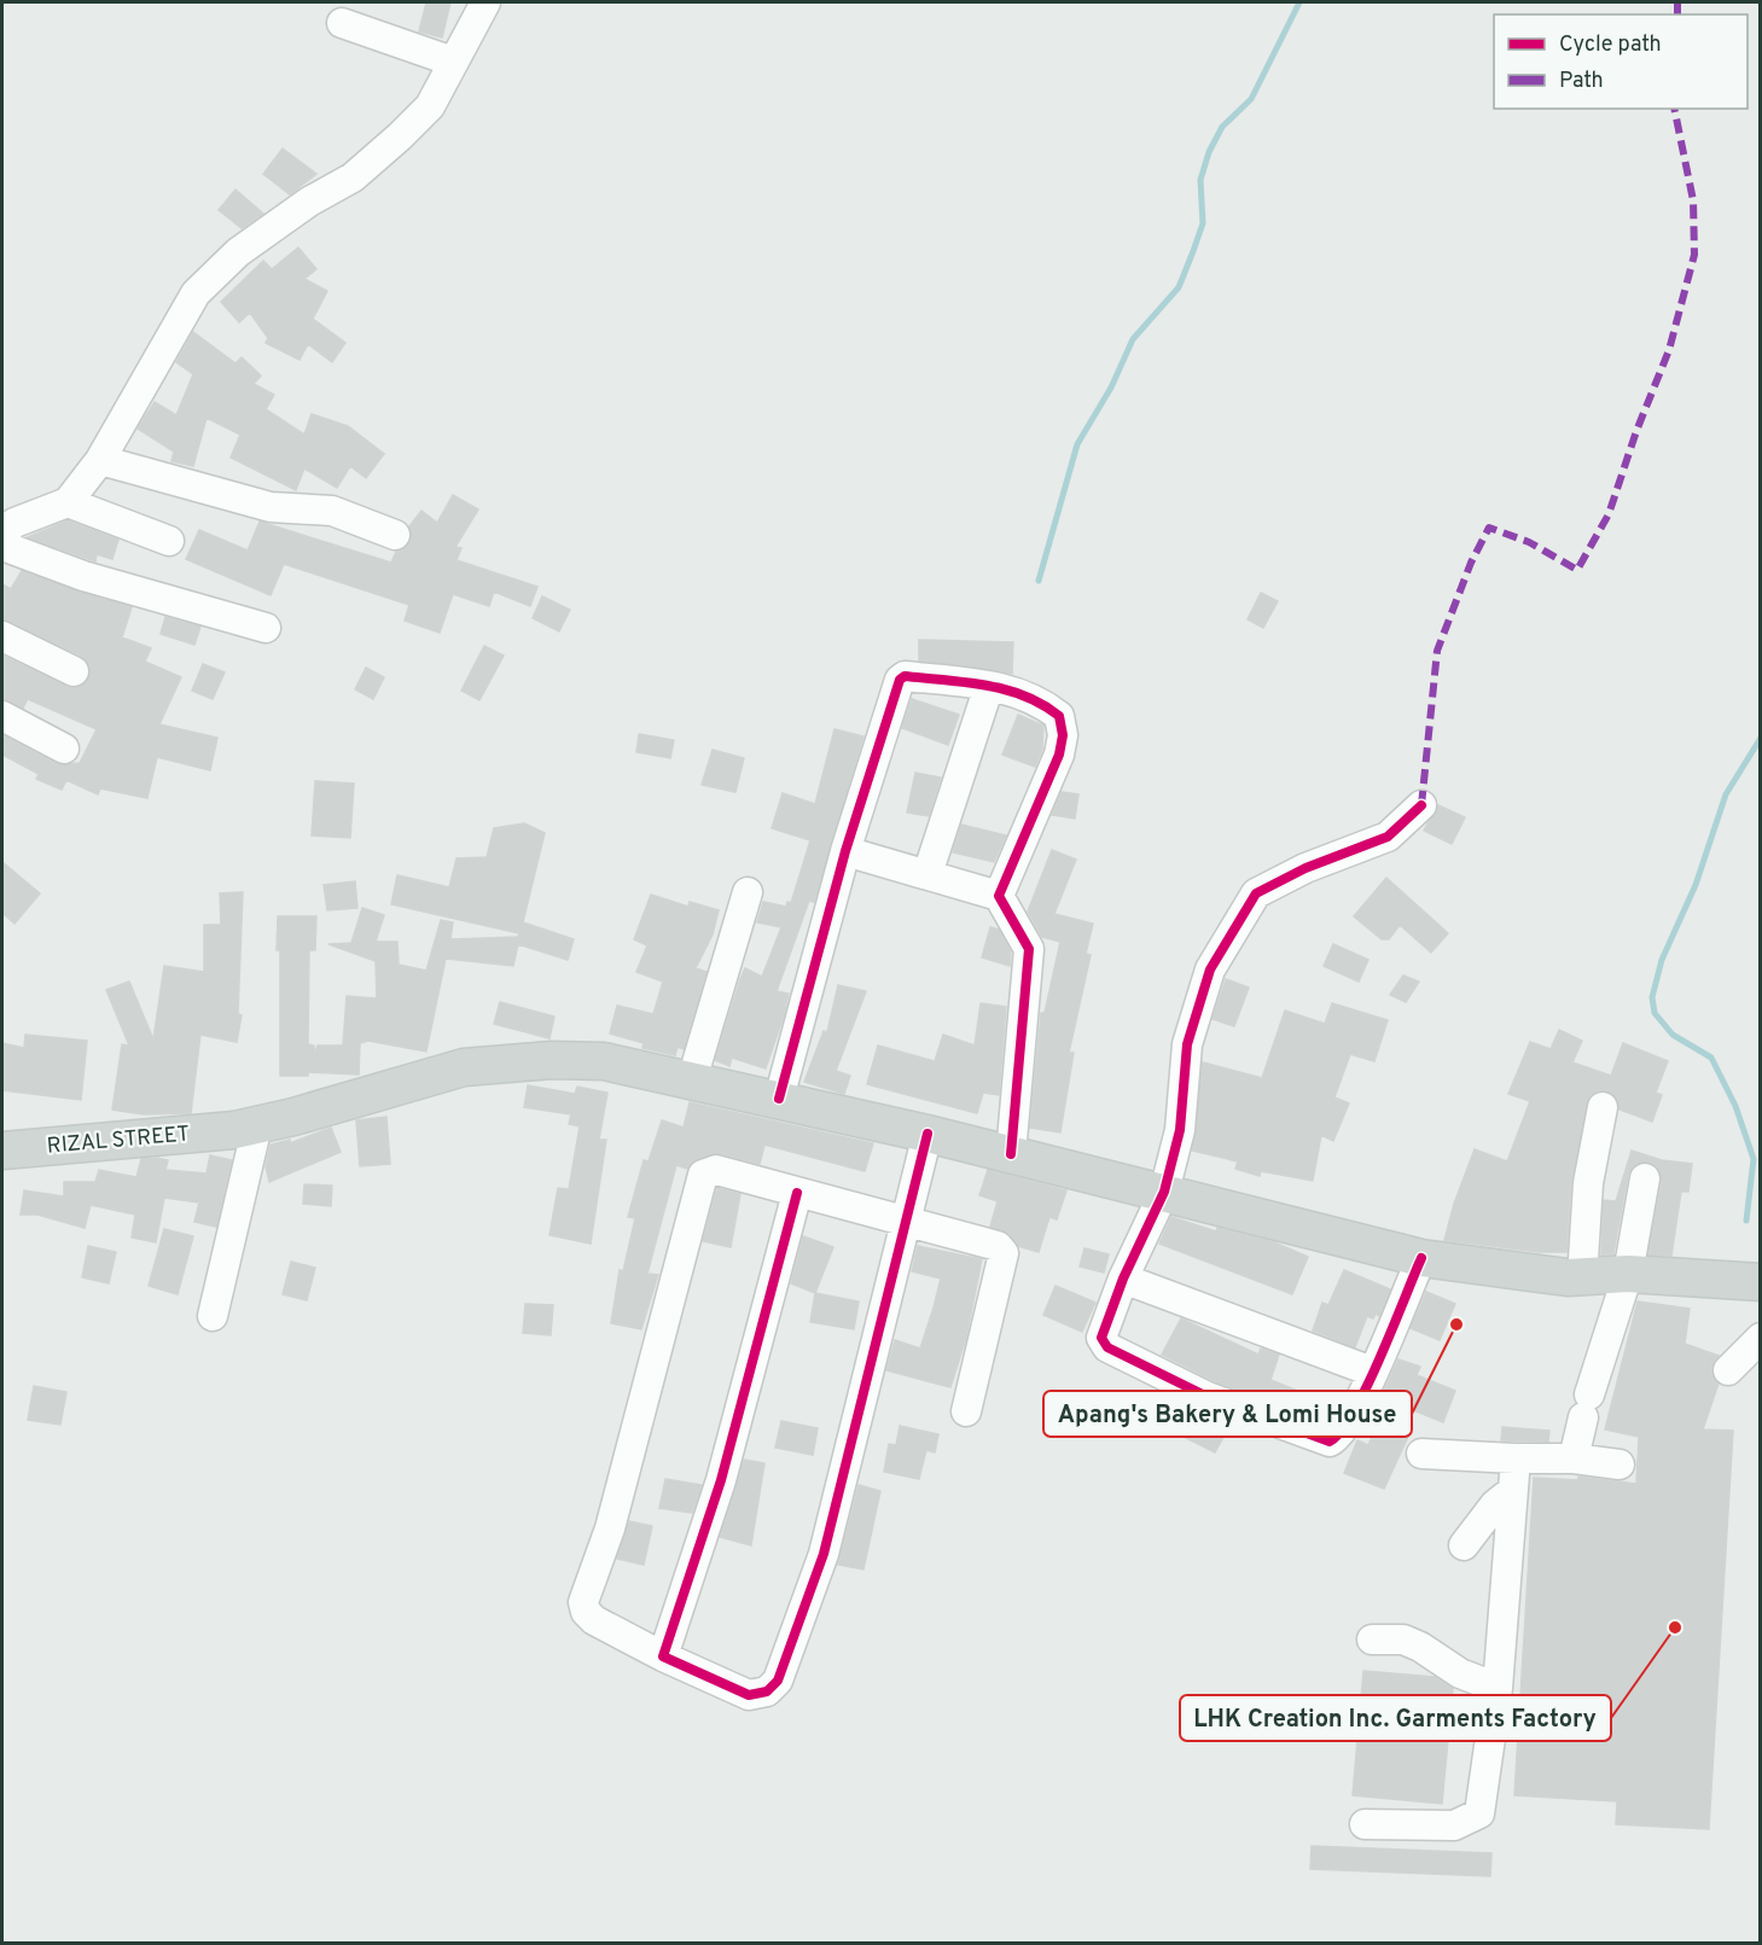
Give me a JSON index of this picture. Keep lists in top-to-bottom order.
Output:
{
  "streets": {
    "main road": ["RIZAL STREET"]
  },
  "places": ["Apang's Bakery & Lomi House", "LHK Creation Inc. Garments Factory"],
  "legend": ["Cycle path", "Path"]
}
